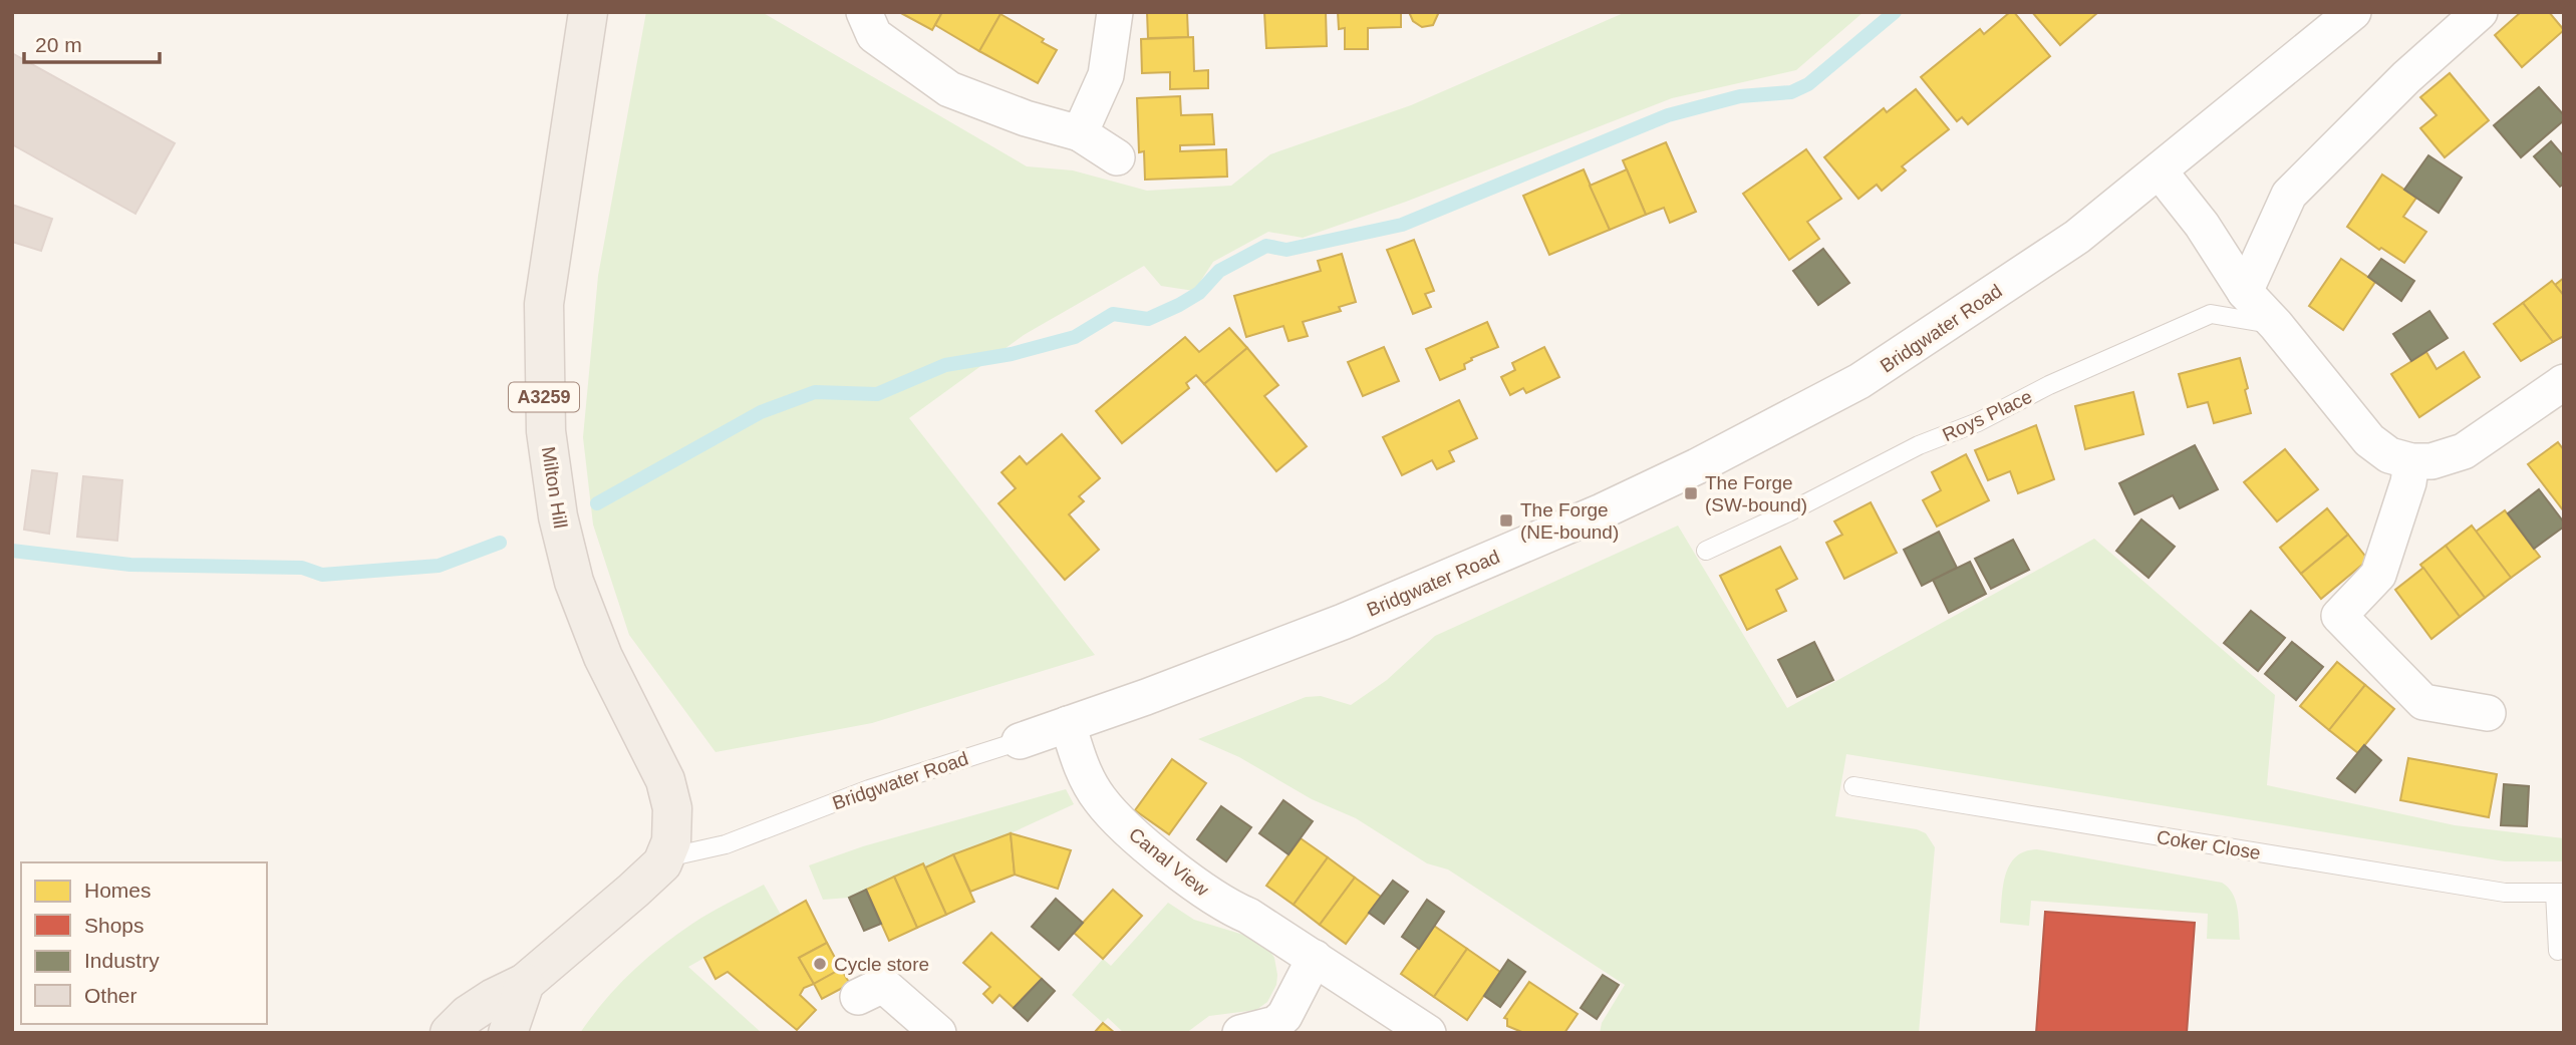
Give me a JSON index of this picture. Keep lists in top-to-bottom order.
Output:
{
  "streets": {
    "main road": ["A3259", "Milton Hill"],
    "street": ["Bridgwater Road", "Canal View"],
    "lane": ["Roys Place", "Coker Close"]
  },
  "crossings": [
    ["Bridgwater Road", "Milton Hill"],
    ["Bridgwater Road", "Canal View"]
  ],
  "places": {
    "transit": ["The Forge (SW-bound)", "The Forge (NE-bound)"],
    "other": ["Cycle store"]
  },
  "legend": [
    "Homes",
    "Shops",
    "Industry",
    "Other"
  ],
  "scale_bar": "20 m"
}
